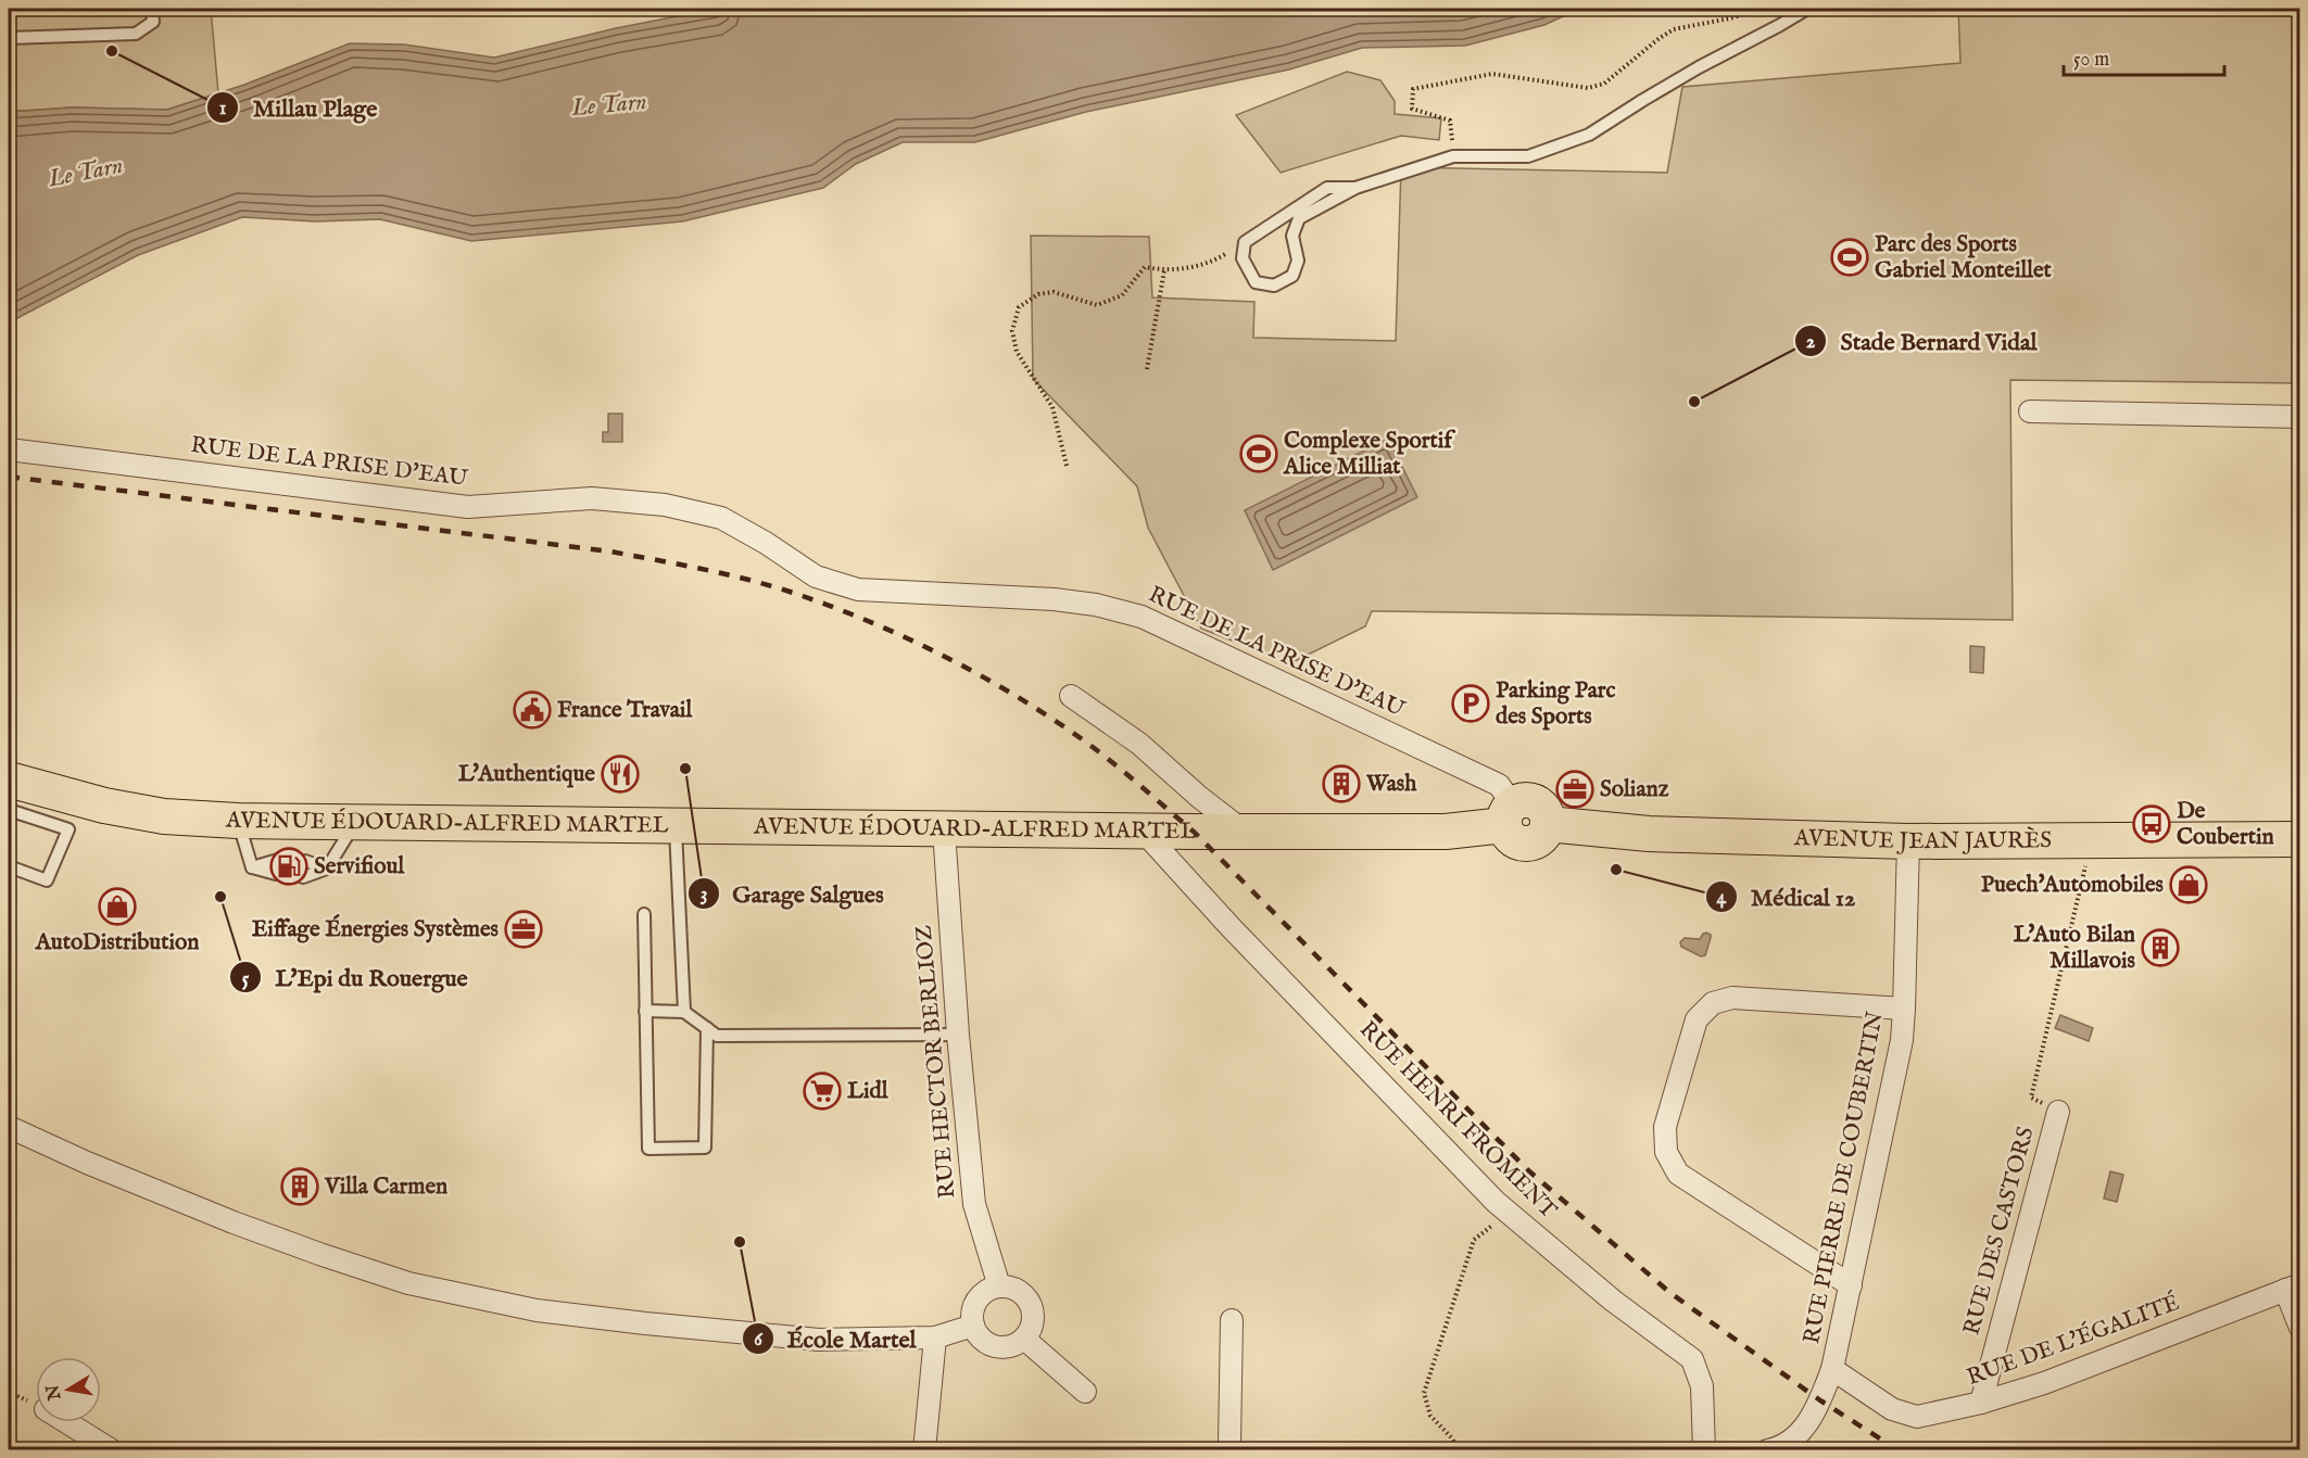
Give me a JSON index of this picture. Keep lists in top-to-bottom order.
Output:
{
  "streets": {
    "main road": ["AVENUE ÉDOUARD-ALFRED MARTEL", "AVENUE JEAN JAURÈS"],
    "street": [
      "RUE DE LA PRISE D'EAU",
      "RUE HECTOR BERLIOZ",
      "RUE HENRI FROMENT",
      "RUE PIERRE DE COUBERTIN",
      "RUE DES CASTORS",
      "RUE DE L'ÉGALITÉ"
    ]
  },
  "crossings": [
    ["RUE DE LA PRISE D'EAU", "AVENUE JEAN JAURÈS"],
    ["AVENUE ÉDOUARD-ALFRED MARTEL", "RUE HECTOR BERLIOZ"],
    ["AVENUE ÉDOUARD-ALFRED MARTEL", "RUE HENRI FROMENT"],
    ["AVENUE JEAN JAURÈS", "RUE PIERRE DE COUBERTIN"],
    ["RUE PIERRE DE COUBERTIN", "RUE DE L'ÉGALITÉ"],
    ["RUE DES CASTORS", "RUE DE L'ÉGALITÉ"]
  ],
  "water": ["Le Tarn"],
  "places": {
    "other": [
      "Millau Plage",
      "Stade Bernard Vidal",
      "Garage Salgues",
      "Médical 12",
      "L'Epi du Rouergue",
      "École Martel"
    ],
    "sports": ["Parc des Sports Gabriel Monteillet", "Complexe Sportif Alice Milliat"],
    "parking": ["Parking Parc des Sports"],
    "public building": ["France Travail"],
    "restaurant": ["L'Authentique"],
    "building": ["Wash", "L'Auto Bilan Millavois", "Villa Carmen"],
    "office": ["Solianz", "Eiffage Énergies Systèmes"],
    "bus stop": ["De Coubertin"],
    "fuel station": ["Servifioul"],
    "shop": ["Puech'Automobiles", "AutoDistribution"],
    "supermarket": ["Lidl"]
  },
  "scale_bar": "50 m",
  "north": "left"
}
